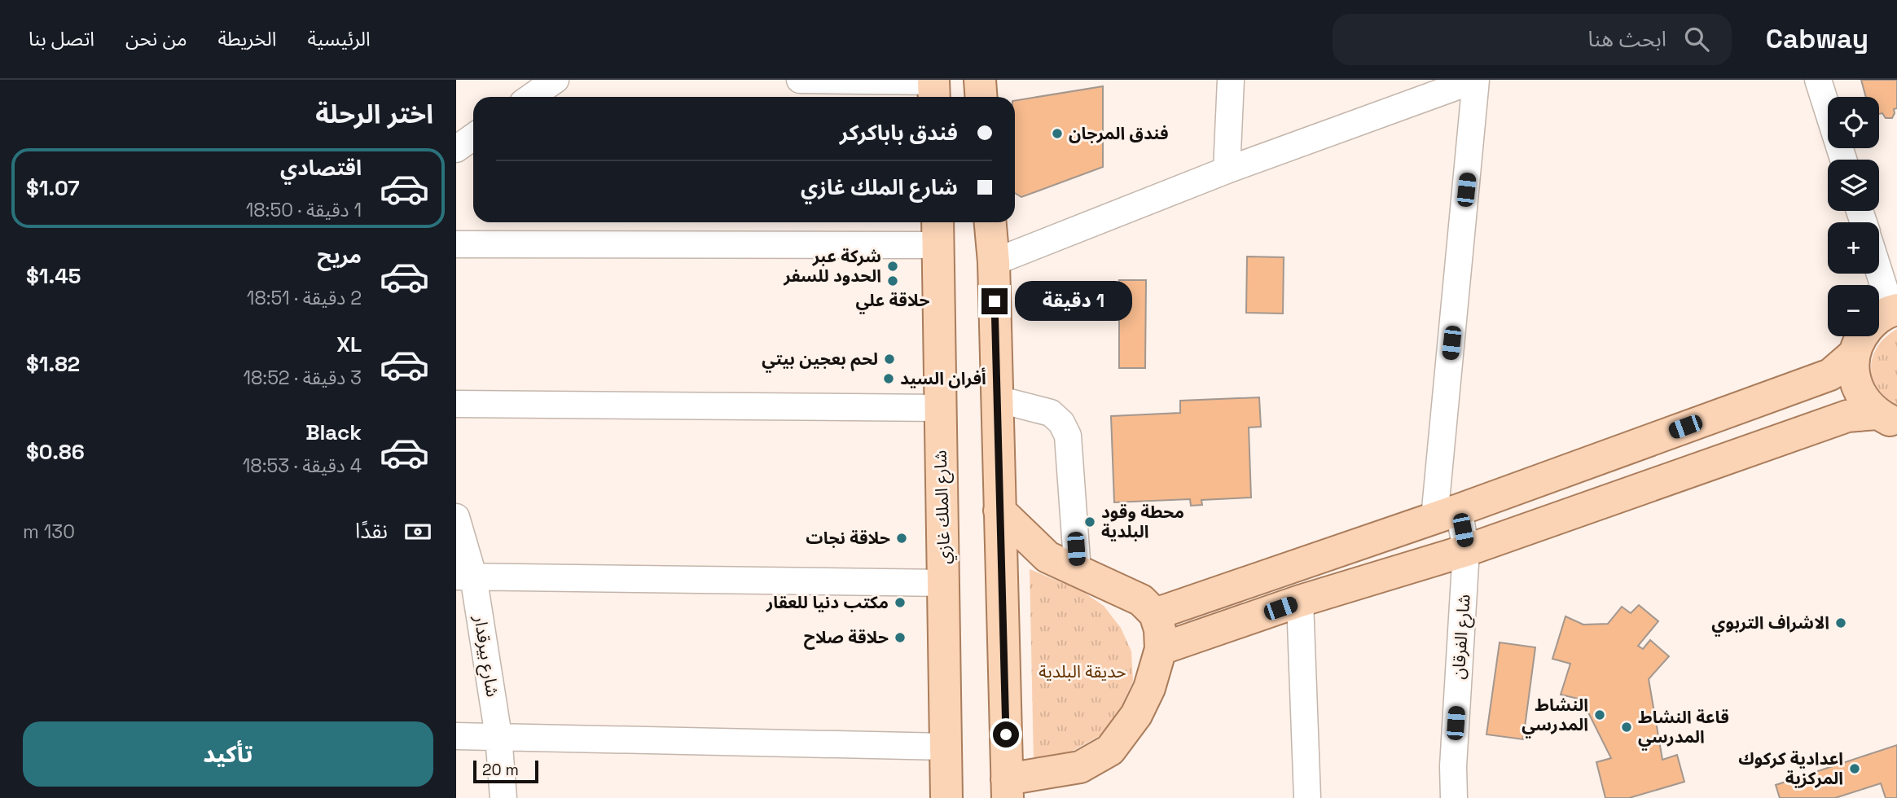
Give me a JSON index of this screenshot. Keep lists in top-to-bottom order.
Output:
{
  "streets": {
    "main road": ["شارع الملك غازي"],
    "street": ["شارع الفرقان", "شارع بيرقدار"]
  },
  "parks": ["حديقة البلدية"],
  "places": [
    "فندق المرجان",
    "شركة عبر الحدود للسفر",
    "حلاقة علي",
    "لحم بعجين بيتي",
    "أفران السيد",
    "محطة وقود البلدية",
    "حلاقة نجات",
    "مكتب دنيا للعقار",
    "الاشراف التربوي",
    "حلاقة صلاح",
    "النشاط المدرسي",
    "قاعة النشاط المدرسي",
    "اعدادية كركوك المركزية"
  ],
  "scale_bar": "20 m",
  "page": {
    "header": "Cabway",
    "search": "ابحث هنا",
    "nav": [
      "الرئيسية",
      "الخريطة",
      "من نحن",
      "اتصل بنا"
    ],
    "heading": "اختر الرحلة",
    "map_buttons": ["+", "−"],
    "banner": ["فندق باباكركر", "شارع الملك غازي"],
    "list": [
      {
        "name": "اقتصادي",
        "note": "1 دقيقة · 18:50",
        "value": "$1.07"
      },
      {
        "name": "مريح",
        "note": "2 دقيقة · 18:51",
        "value": "$1.45"
      },
      {
        "name": "XL",
        "note": "3 دقيقة · 18:52",
        "value": "$1.82"
      },
      {
        "name": "Black",
        "note": "4 دقيقة · 18:53",
        "value": "$0.86"
      }
    ],
    "bubble": "1 دقيقة",
    "pay": ["نقدًا", "130 m"],
    "buttons": "تأكيد",
    "scale": "20 m"
  }
}
